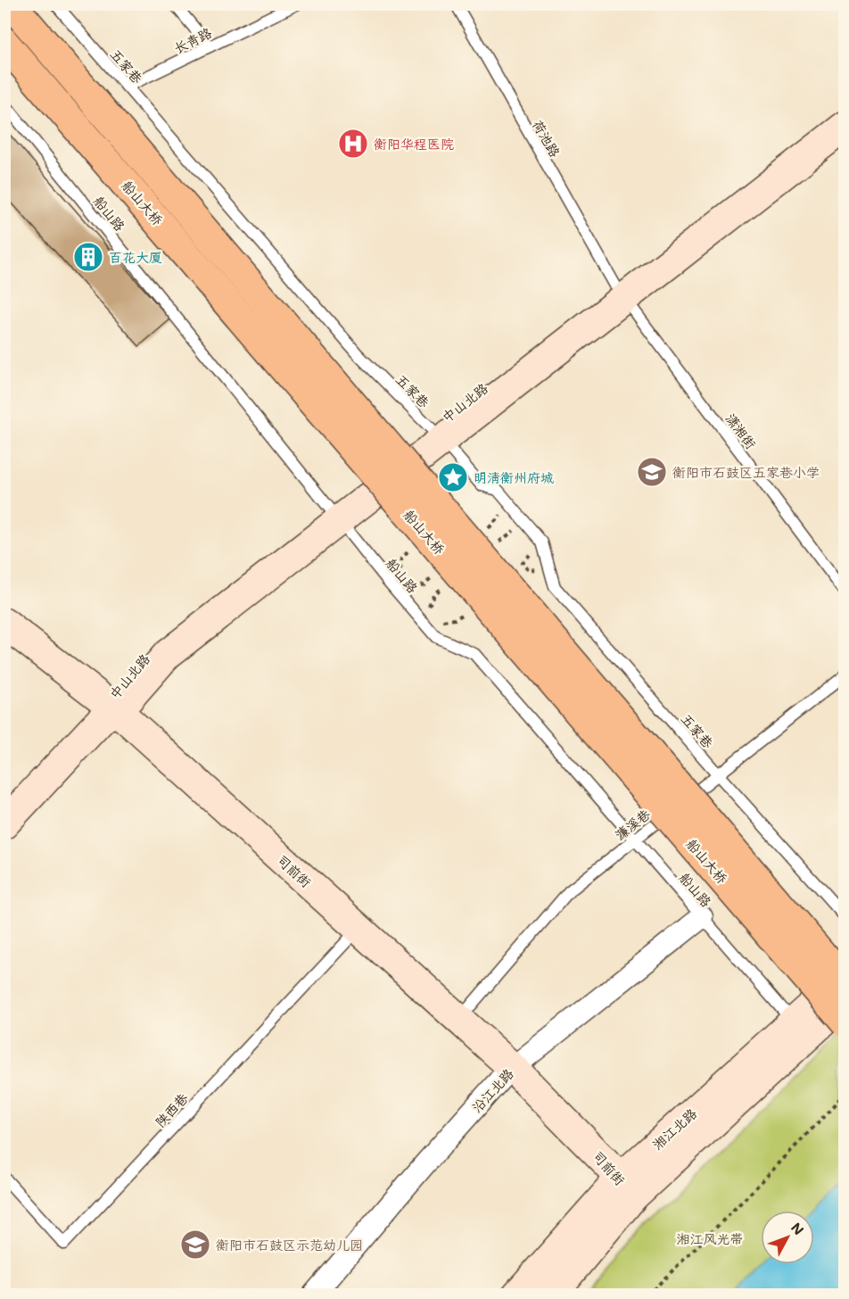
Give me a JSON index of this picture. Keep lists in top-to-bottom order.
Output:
{
  "streets": {
    "highway": ["船山大桥"],
    "main road": ["中山北路", "司前街", "湘江北路"],
    "street": ["沿江北路"],
    "lane": [
      "长青路",
      "五家巷",
      "荷池路",
      "船山路",
      "潇湘街",
      "濂溪巷",
      "陕西巷"
    ]
  },
  "crossings": [
    ["长青路", "五家巷"],
    ["五家巷", "中山北路"],
    ["五家巷", "濂溪巷"],
    ["荷池路", "中山北路"],
    ["荷池路", "潇湘街"],
    ["船山路", "中山北路"],
    ["船山路", "濂溪巷"],
    ["船山路", "沿江北路"],
    ["船山路", "湘江北路"],
    ["中山北路", "潇湘街"],
    ["中山北路", "司前街"],
    ["濂溪巷", "司前街"],
    ["司前街", "沿江北路"],
    ["司前街", "陕西巷"],
    ["司前街", "湘江北路"]
  ],
  "parks": ["湘江风光带"],
  "places": {
    "hospital": ["衡阳华程医院"],
    "building": ["百花大厦"],
    "school or university": ["衡阳市石鼓区五家巷小学", "衡阳市石鼓区示范幼儿园"],
    "place": ["明清衡州府城"]
  },
  "north": "top right"
}
